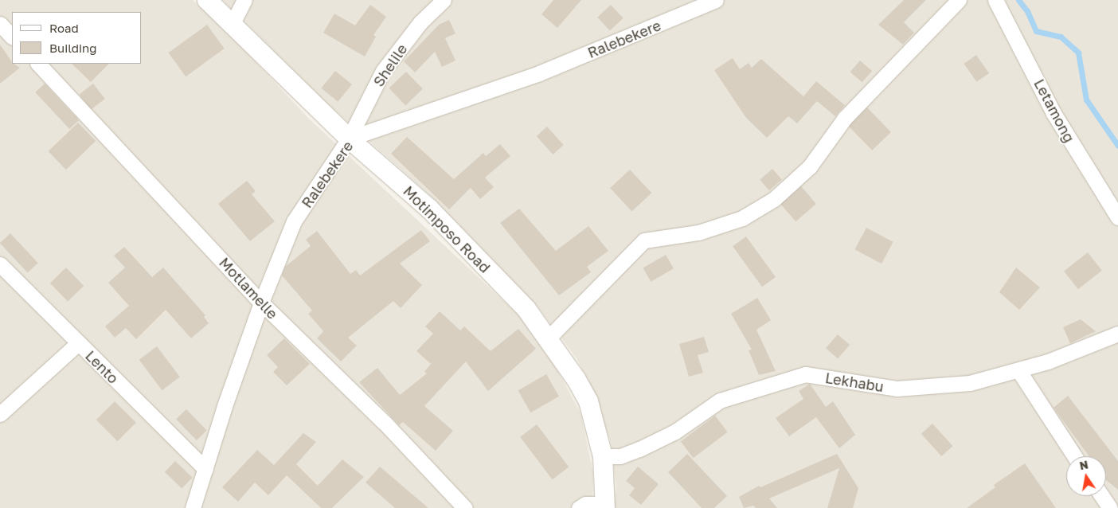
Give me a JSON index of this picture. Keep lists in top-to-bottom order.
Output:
{
  "streets": {
    "street": [
      "Ralebekere",
      "Shelile",
      "Letamong",
      "Motimposo Road",
      "Motlamelle",
      "Lento",
      "Lekhabu"
    ]
  },
  "crossings": [
    ["Ralebekere", "Shelile"],
    ["Ralebekere", "Motimposo Road"],
    ["Ralebekere", "Motlamelle"],
    ["Ralebekere", "Lento"],
    ["Shelile", "Motimposo Road"],
    ["Motimposo Road", "Lekhabu"]
  ],
  "legend": ["Road", "Building"],
  "north": "top"
}
